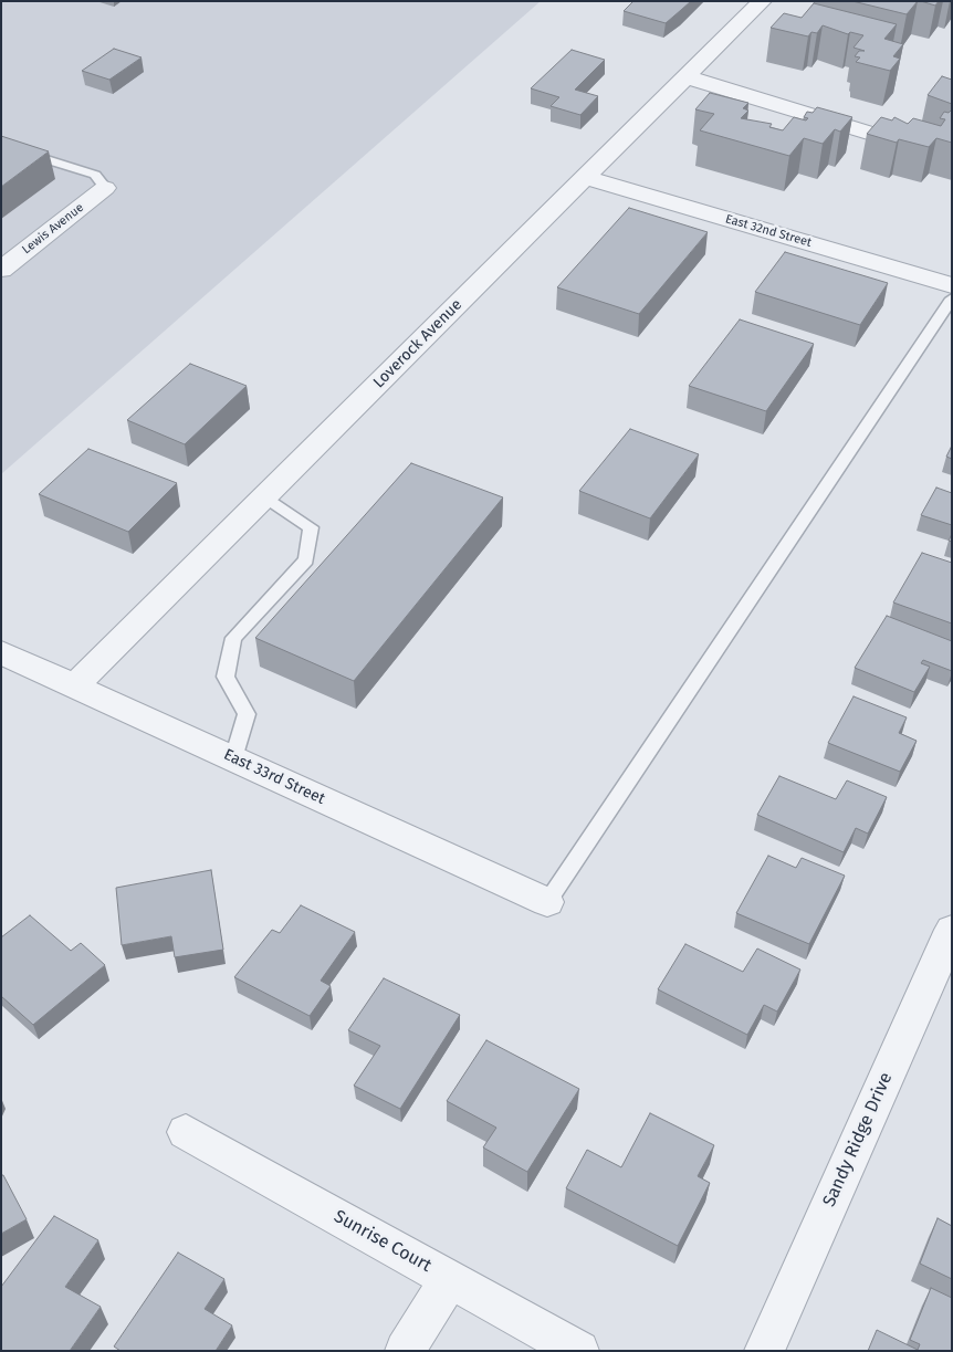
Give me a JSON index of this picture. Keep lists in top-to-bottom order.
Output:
{
  "streets": {
    "street": [
      "Lewis Avenue",
      "East 32nd Street",
      "Loverock Avenue",
      "East 33rd Street",
      "Sandy Ridge Drive",
      "Sunrise Court"
    ]
  },
  "crossings": [
    ["East 32nd Street", "Loverock Avenue"],
    ["Loverock Avenue", "East 33rd Street"]
  ]
}
